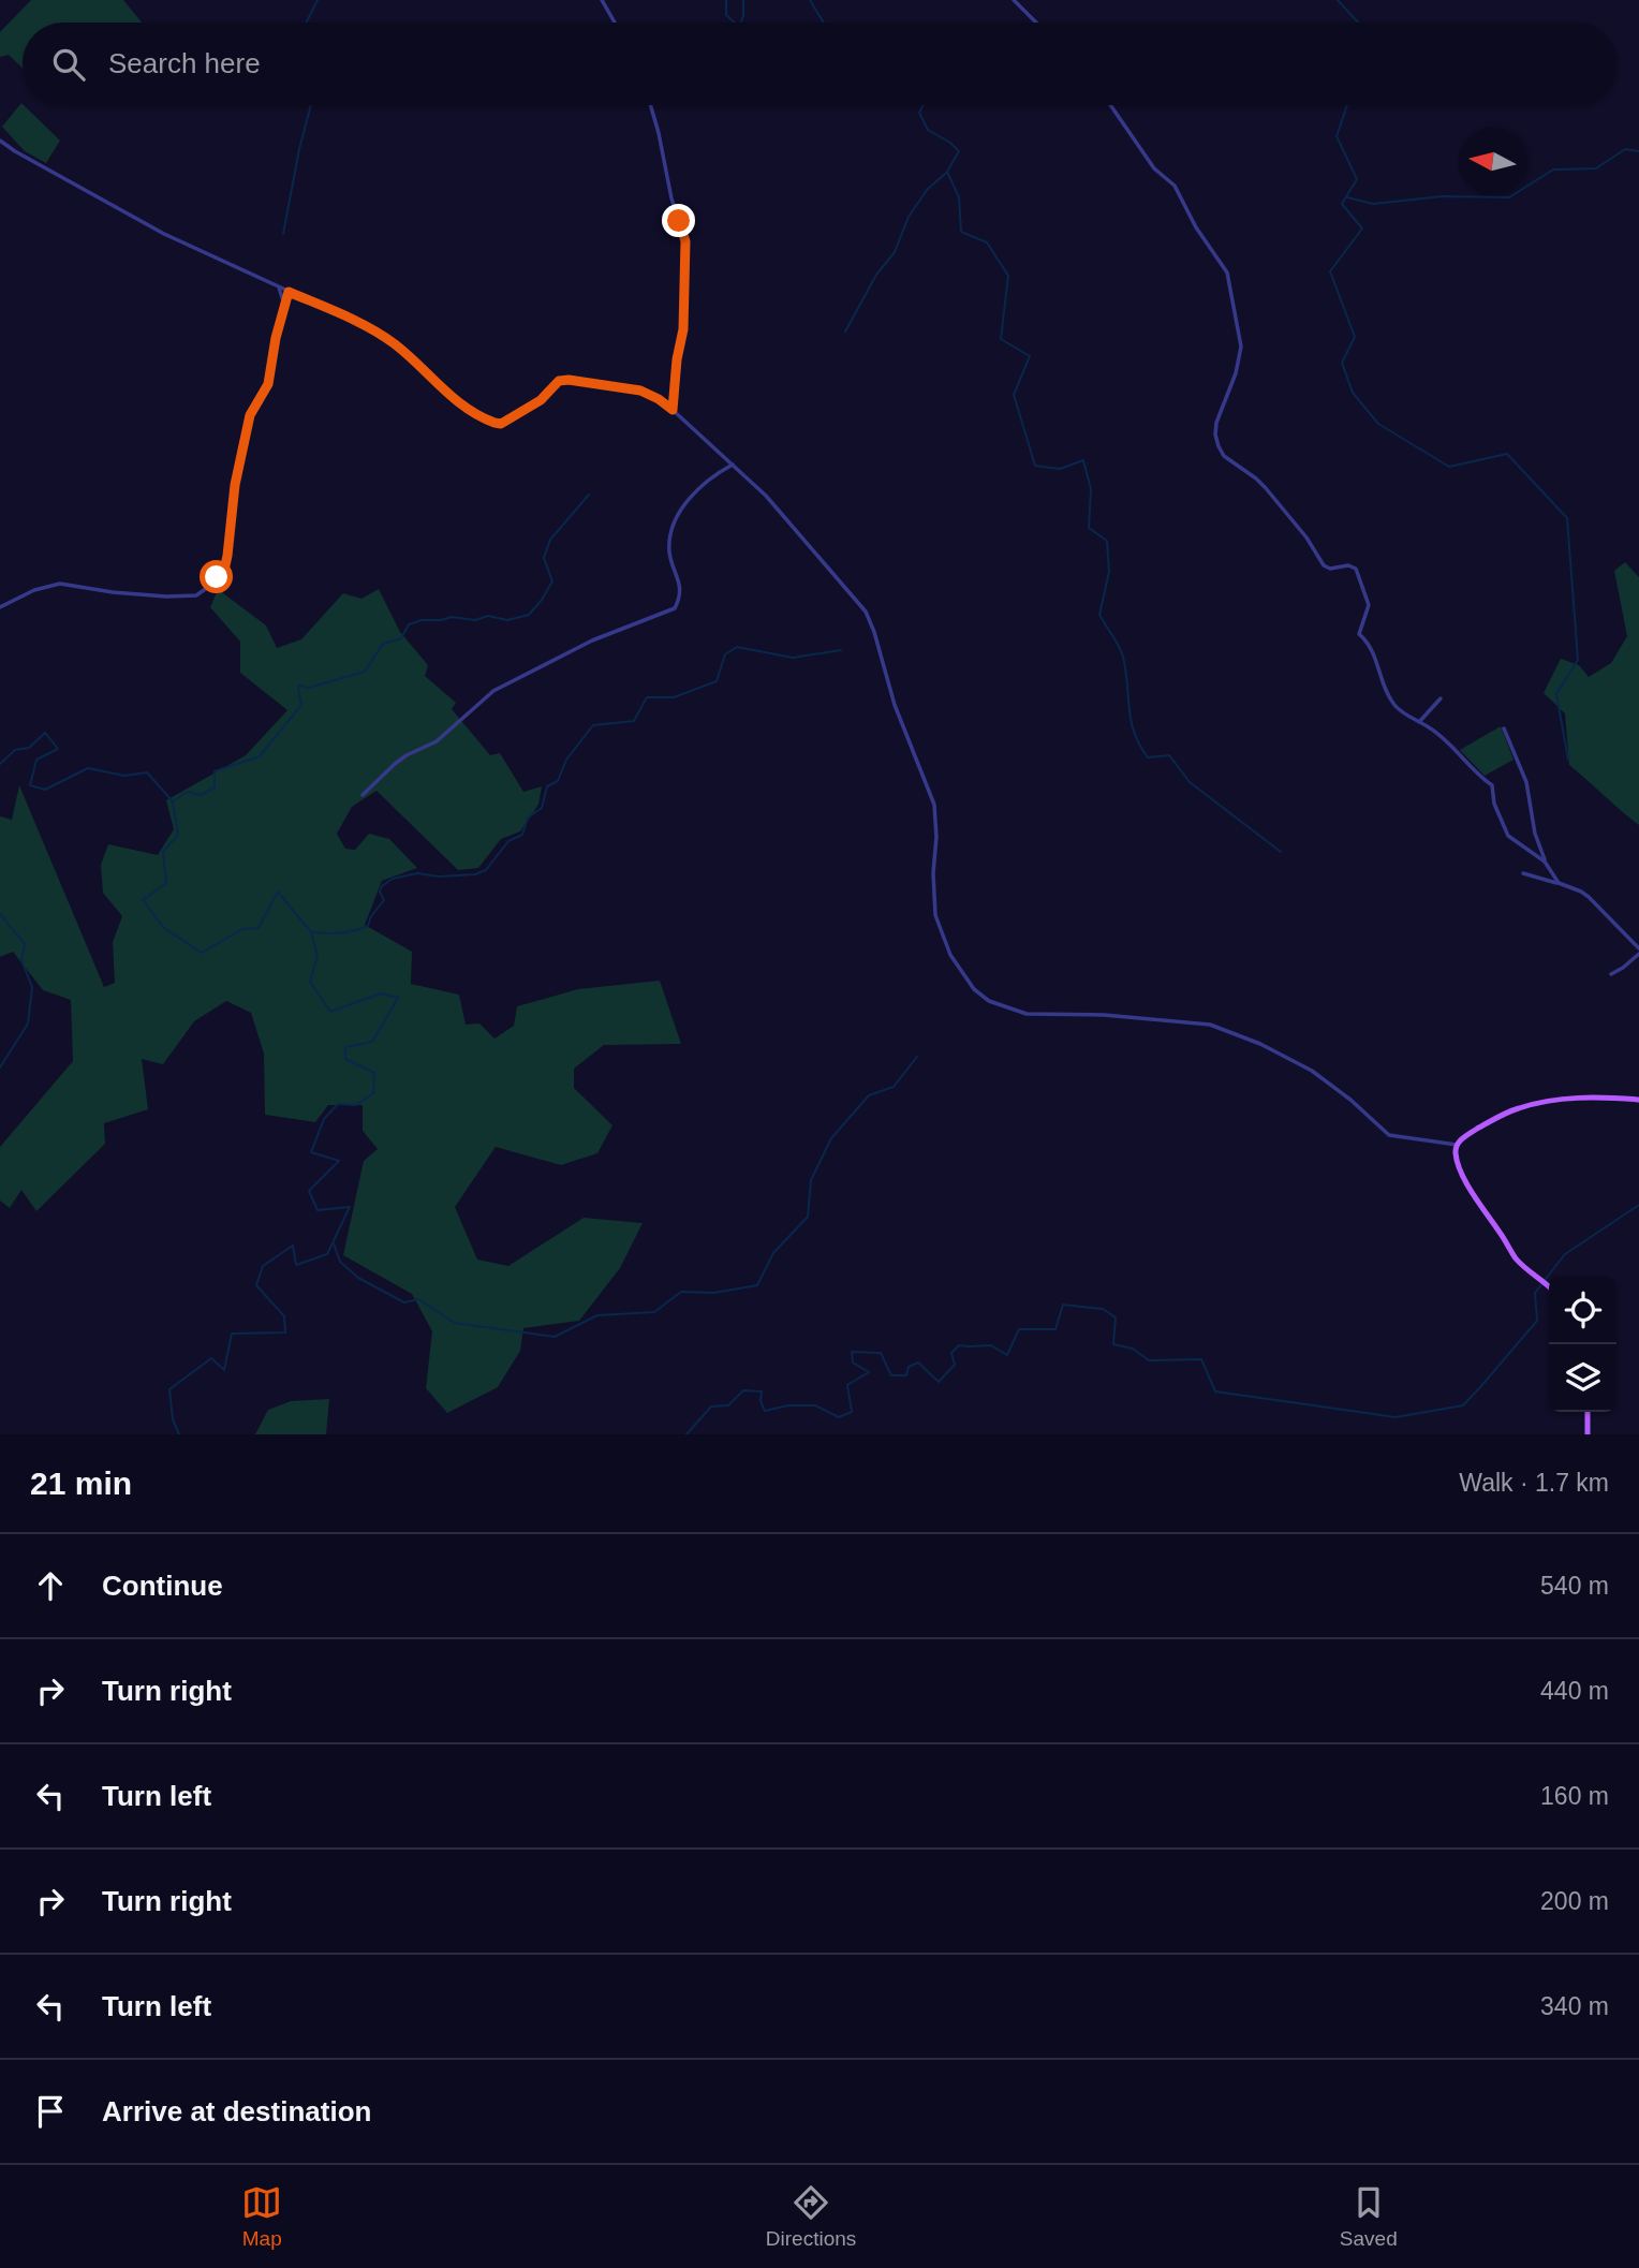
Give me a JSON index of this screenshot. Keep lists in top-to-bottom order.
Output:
{
  "north": "left",
  "page": {
    "search": "Search here",
    "heading": ["21 min", "Walk · 1.7 km"],
    "list": [
      ["Continue", "540 m"],
      ["Turn right", "440 m"],
      ["Turn left", "160 m"],
      ["Turn right", "200 m"],
      ["Turn left", "340 m"],
      "Arrive at destination"
    ],
    "nav": ["Map", "Directions", "Saved"]
  }
}
